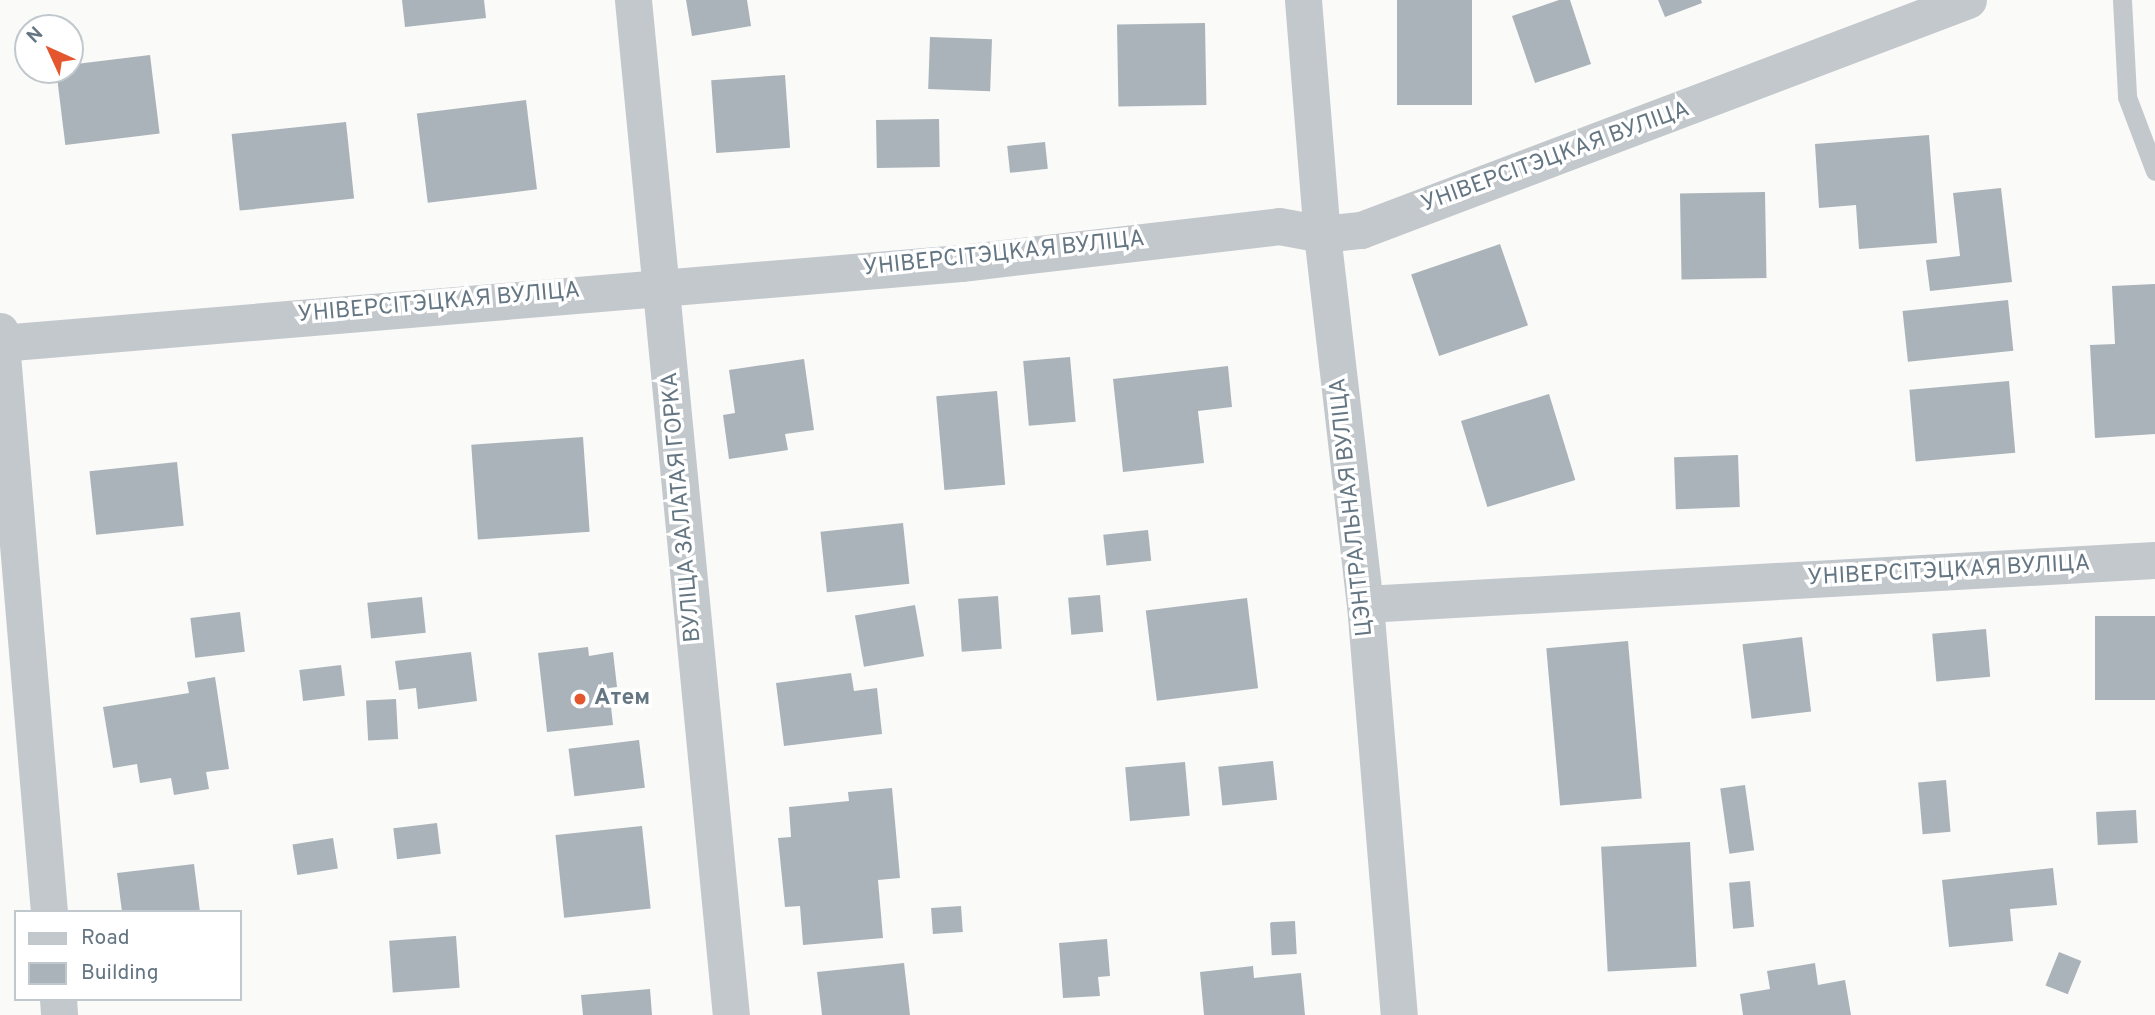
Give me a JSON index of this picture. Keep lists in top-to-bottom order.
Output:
{
  "streets": {
    "street": ["УНІВЕРСІТЭЦКАЯ ВУЛІЦА", "ВУЛІЦА ЗАЛАТАЯ ГОРКА", "ЦЭНТРАЛЬНАЯ ВУЛІЦА"]
  },
  "crossings": [
    ["УНІВЕРСІТЭЦКАЯ ВУЛІЦА", "ВУЛІЦА ЗАЛАТАЯ ГОРКА"],
    ["УНІВЕРСІТЭЦКАЯ ВУЛІЦА", "ЦЭНТРАЛЬНАЯ ВУЛІЦА"]
  ],
  "places": ["Атем"],
  "legend": ["Road", "Building"],
  "north": "top left"
}
